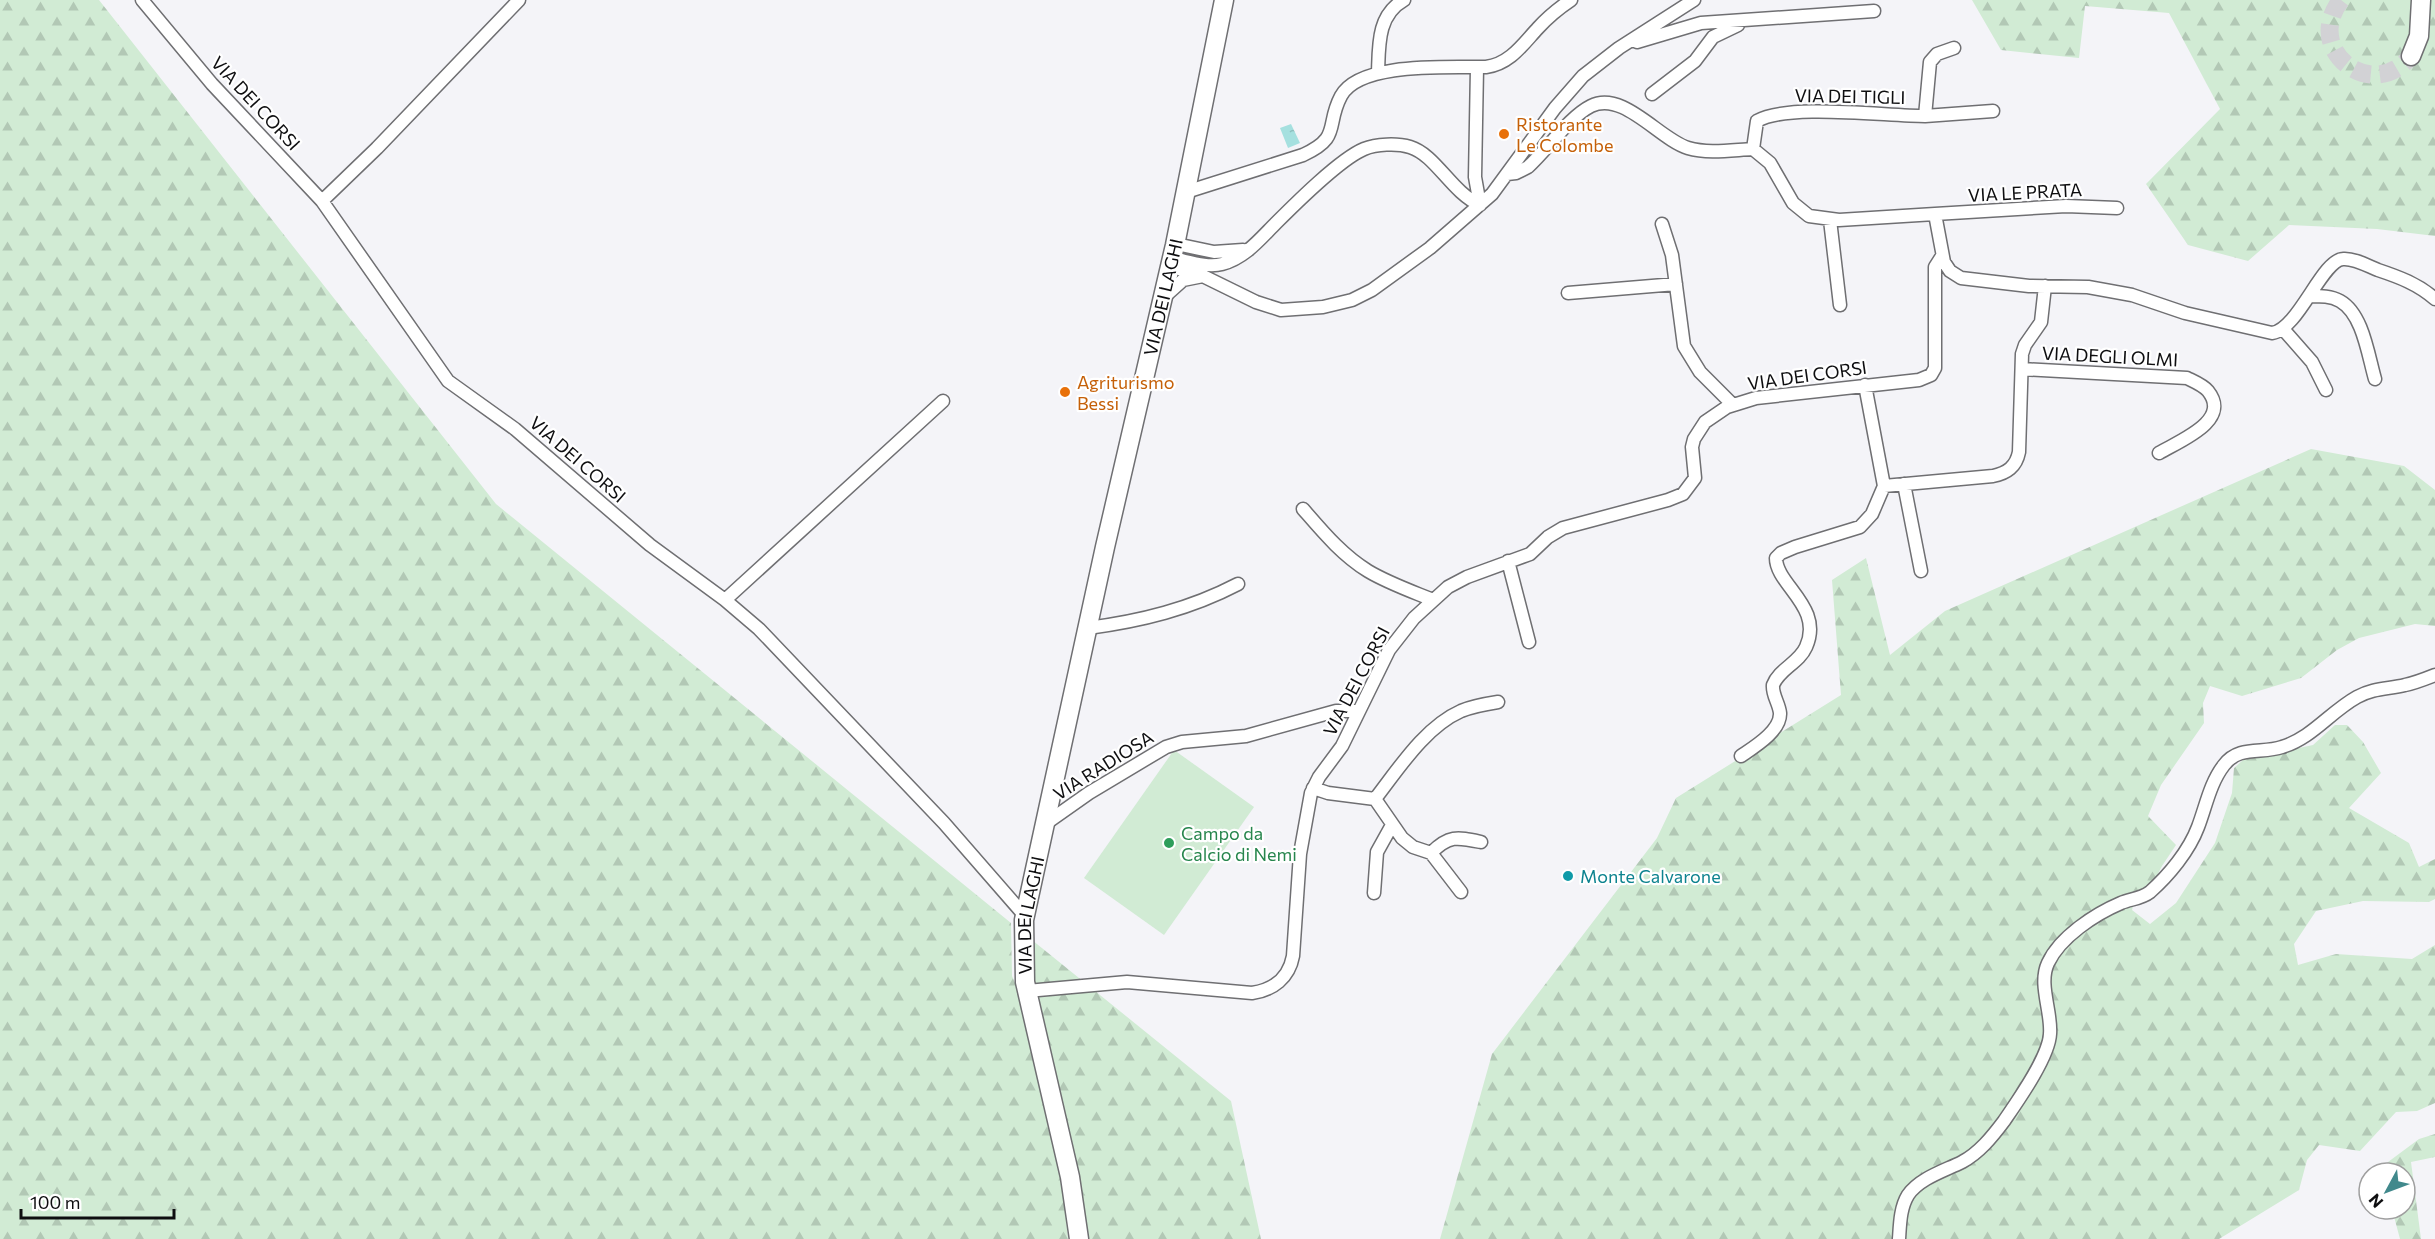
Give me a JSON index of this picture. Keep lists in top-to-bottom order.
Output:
{
  "streets": {
    "main road": ["VIA DEI LAGHI"],
    "street": [
      "VIA DEI TIGLI",
      "VIA DEI CORSI",
      "VIA LE PRATA",
      "VIA DEGLI OLMI",
      "VIA RADIOSA"
    ]
  },
  "crossings": [
    ["VIA DEI TIGLI", "VIA LE PRATA"],
    ["VIA DEI CORSI", "VIA DEI LAGHI"],
    ["VIA DEI CORSI", "VIA RADIOSA"],
    ["VIA DEI LAGHI", "VIA RADIOSA"]
  ],
  "places": [
    "Ristorante Le Colombe",
    "Agriturismo Bessi",
    "Campo da Calcio di Nemi",
    "Monte Calvarone"
  ],
  "scale_bar": "100 m",
  "north": "bottom left"
}
